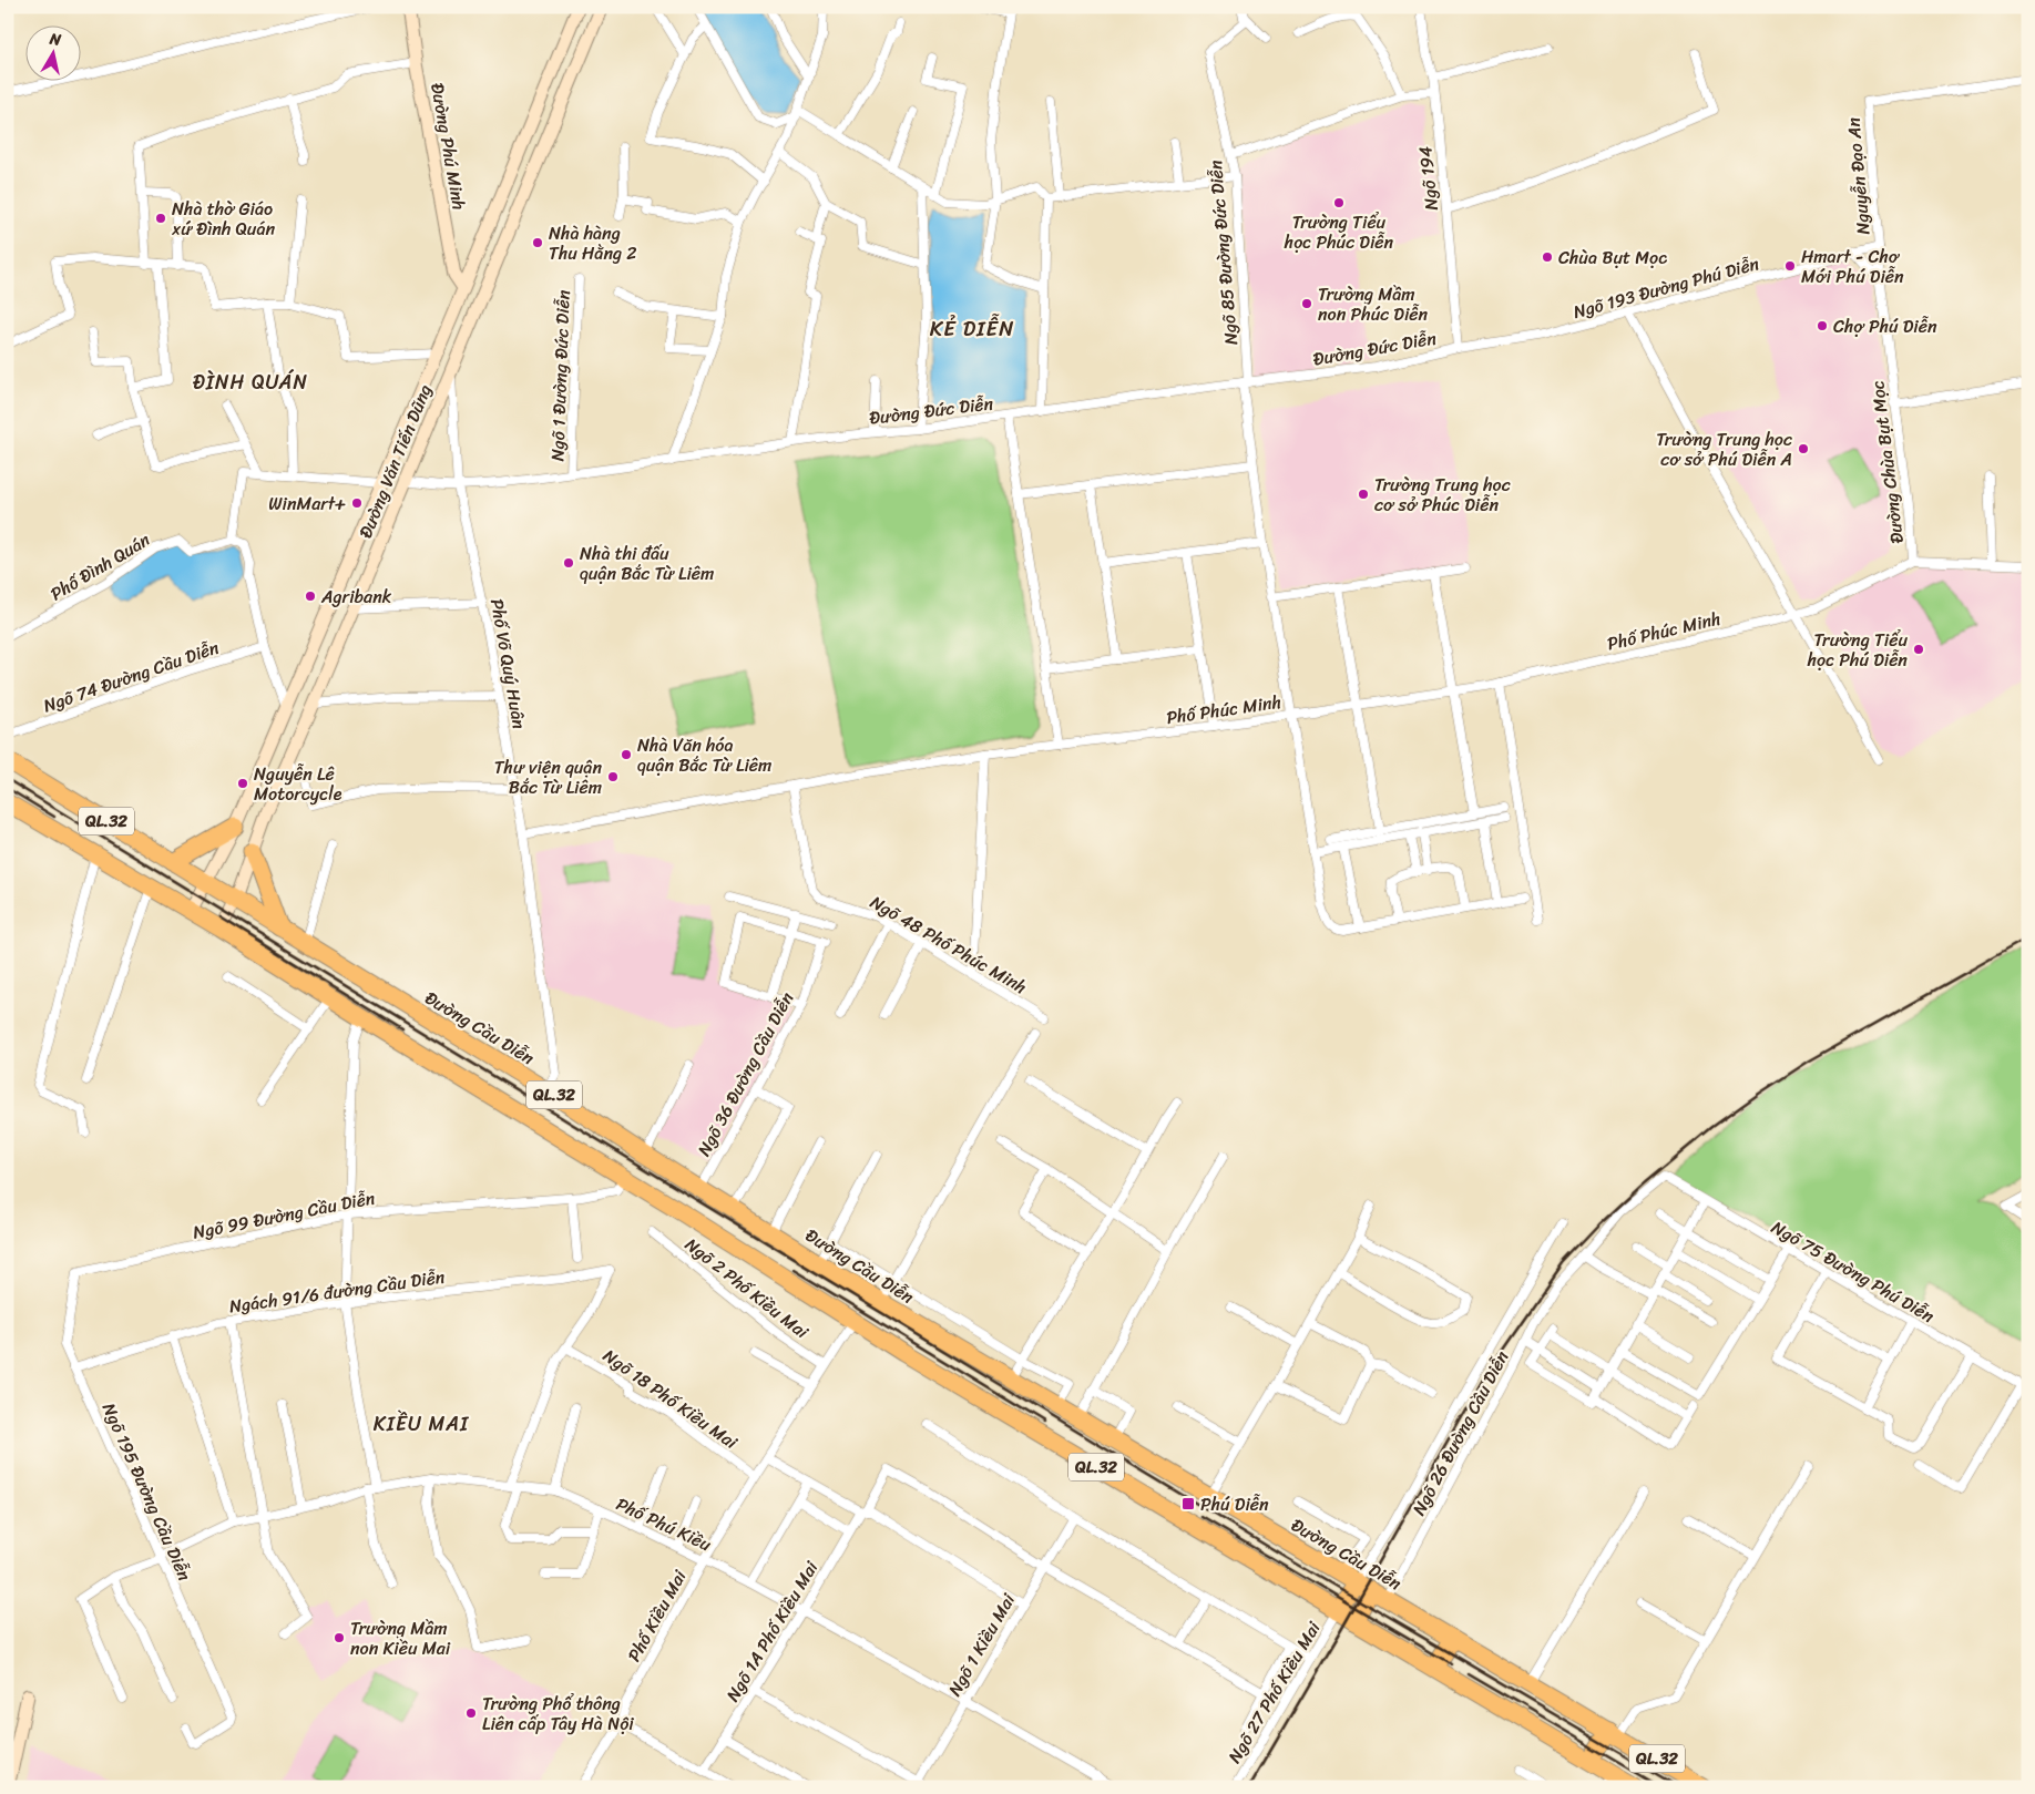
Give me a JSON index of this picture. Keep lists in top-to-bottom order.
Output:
{
  "streets": {
    "highway": ["QL.32", "Đường Cầu Diễn"],
    "main road": ["Đường Phú Minh", "Đường Văn Tiến Dũng"],
    "street": [
      "Nguyễn Đạo An",
      "Ngõ 194",
      "Ngõ 85 Đường Đức Diễn",
      "Ngõ 193 Đường Phú Diễn",
      "Đường Đức Diễn",
      "Ngõ 1 Đường Đức Diễn",
      "Đường Chùa Bụt Mọc",
      "Phố Đình Quán",
      "Phố Phúc Minh",
      "Phố Võ Quý Huân",
      "Ngõ 74 Đường Cầu Diễn",
      "Ngõ 48 Phố Phúc Minh",
      "Ngõ 36 Đường Cầu Diễn",
      "Ngõ 99 Đường Cầu Diễn",
      "Ngõ 75 Đường Phú Diễn",
      "Ngõ 2 Phố Kiều Mai",
      "Ngách 91/6 đường Cầu Diễn",
      "Ngõ 18 Phố Kiều Mai",
      "Ngõ 26 Đường Cầu Diễn",
      "Ngõ 195 Đường Cầu Diễn",
      "Phố Phú Kiều",
      "Phố Kiều Mai",
      "Ngõ 1A Phố Kiều Mai",
      "Ngõ 1 Kiều Mai",
      "Ngõ 27 Phố Kiều Mai"
    ]
  },
  "crossings": [
    ["Đường Phú Minh", "Đường Văn Tiến Dũng"],
    ["Nguyễn Đạo An", "Ngõ 193 Đường Phú Diễn"],
    ["Nguyễn Đạo An", "Đường Chùa Bụt Mọc"],
    ["Ngõ 194", "Ngõ 193 Đường Phú Diễn"],
    ["Ngõ 194", "Đường Đức Diễn"],
    ["Ngõ 85 Đường Đức Diễn", "Đường Đức Diễn"],
    ["Ngõ 85 Đường Đức Diễn", "Phố Phúc Minh"],
    ["Ngõ 193 Đường Phú Diễn", "Đường Đức Diễn"],
    ["Ngõ 193 Đường Phú Diễn", "Đường Chùa Bụt Mọc"],
    ["Đường Đức Diễn", "Ngõ 1 Đường Đức Diễn"],
    ["Đường Đức Diễn", "Đường Văn Tiến Dũng"],
    ["Đường Đức Diễn", "Phố Võ Quý Huân"],
    ["Đường Văn Tiến Dũng", "Phố Võ Quý Huân"],
    ["Đường Văn Tiến Dũng", "QL.32"],
    ["Đường Văn Tiến Dũng", "Đường Cầu Diễn"],
    ["Đường Chùa Bụt Mọc", "Phố Phúc Minh"],
    ["Phố Phúc Minh", "Phố Võ Quý Huân"],
    ["Phố Phúc Minh", "Ngõ 48 Phố Phúc Minh"],
    ["Phố Võ Quý Huân", "Đường Cầu Diễn"],
    ["QL.32", "Ngõ 99 Đường Cầu Diễn"],
    ["QL.32", "Phố Kiều Mai"],
    ["QL.32", "Ngõ 27 Phố Kiều Mai"],
    ["Đường Cầu Diễn", "Ngõ 36 Đường Cầu Diễn"],
    ["Đường Cầu Diễn", "Ngõ 26 Đường Cầu Diễn"],
    ["Ngõ 99 Đường Cầu Diễn", "Ngõ 195 Đường Cầu Diễn"],
    ["Ngõ 2 Phố Kiều Mai", "Phố Kiều Mai"],
    ["Ngách 91/6 đường Cầu Diễn", "Ngõ 18 Phố Kiều Mai"],
    ["Ngách 91/6 đường Cầu Diễn", "Ngõ 195 Đường Cầu Diễn"],
    ["Ngõ 18 Phố Kiều Mai", "Phố Kiều Mai"],
    ["Ngõ 195 Đường Cầu Diễn", "Phố Phú Kiều"],
    ["Phố Phú Kiều", "Phố Kiều Mai"],
    ["Phố Phú Kiều", "Ngõ 1A Phố Kiều Mai"],
    ["Phố Phú Kiều", "Ngõ 1 Kiều Mai"],
    ["Ngõ 1A Phố Kiều Mai", "Ngõ 1 Kiều Mai"]
  ],
  "districts": ["KẺ DIỄN", "ĐÌNH QUÁN", "KIỀU MAI"],
  "places": {
    "other": [
      "Trường Tiểu học Phúc Diễn",
      "Nhà thờ Giáo xứ Đình Quán",
      "Nhà hàng Thu Hằng 2",
      "Chùa Bụt Mọc",
      "Hmart - Chợ Mới Phú Diễn",
      "Trường Mầm non Phúc Diễn",
      "Chợ Phú Diễn",
      "Trường Trung học cơ sở Phú Diễn A",
      "Trường Trung học cơ sở Phúc Diễn",
      "WinMart+",
      "Nhà thi đấu quận Bắc Từ Liêm",
      "Agribank",
      "Trường Tiểu học Phú Diễn",
      "Nhà Văn hóa quận Bắc Từ Liêm",
      "Thư viện quận Bắc Từ Liêm",
      "Nguyễn Lê Motorcycle",
      "Trường Mầm non Kiều Mai",
      "Trường Phổ thông Liên cấp Tây Hà Nội"
    ],
    "transit": ["Phú Diễn"]
  },
  "north": "top"
}
